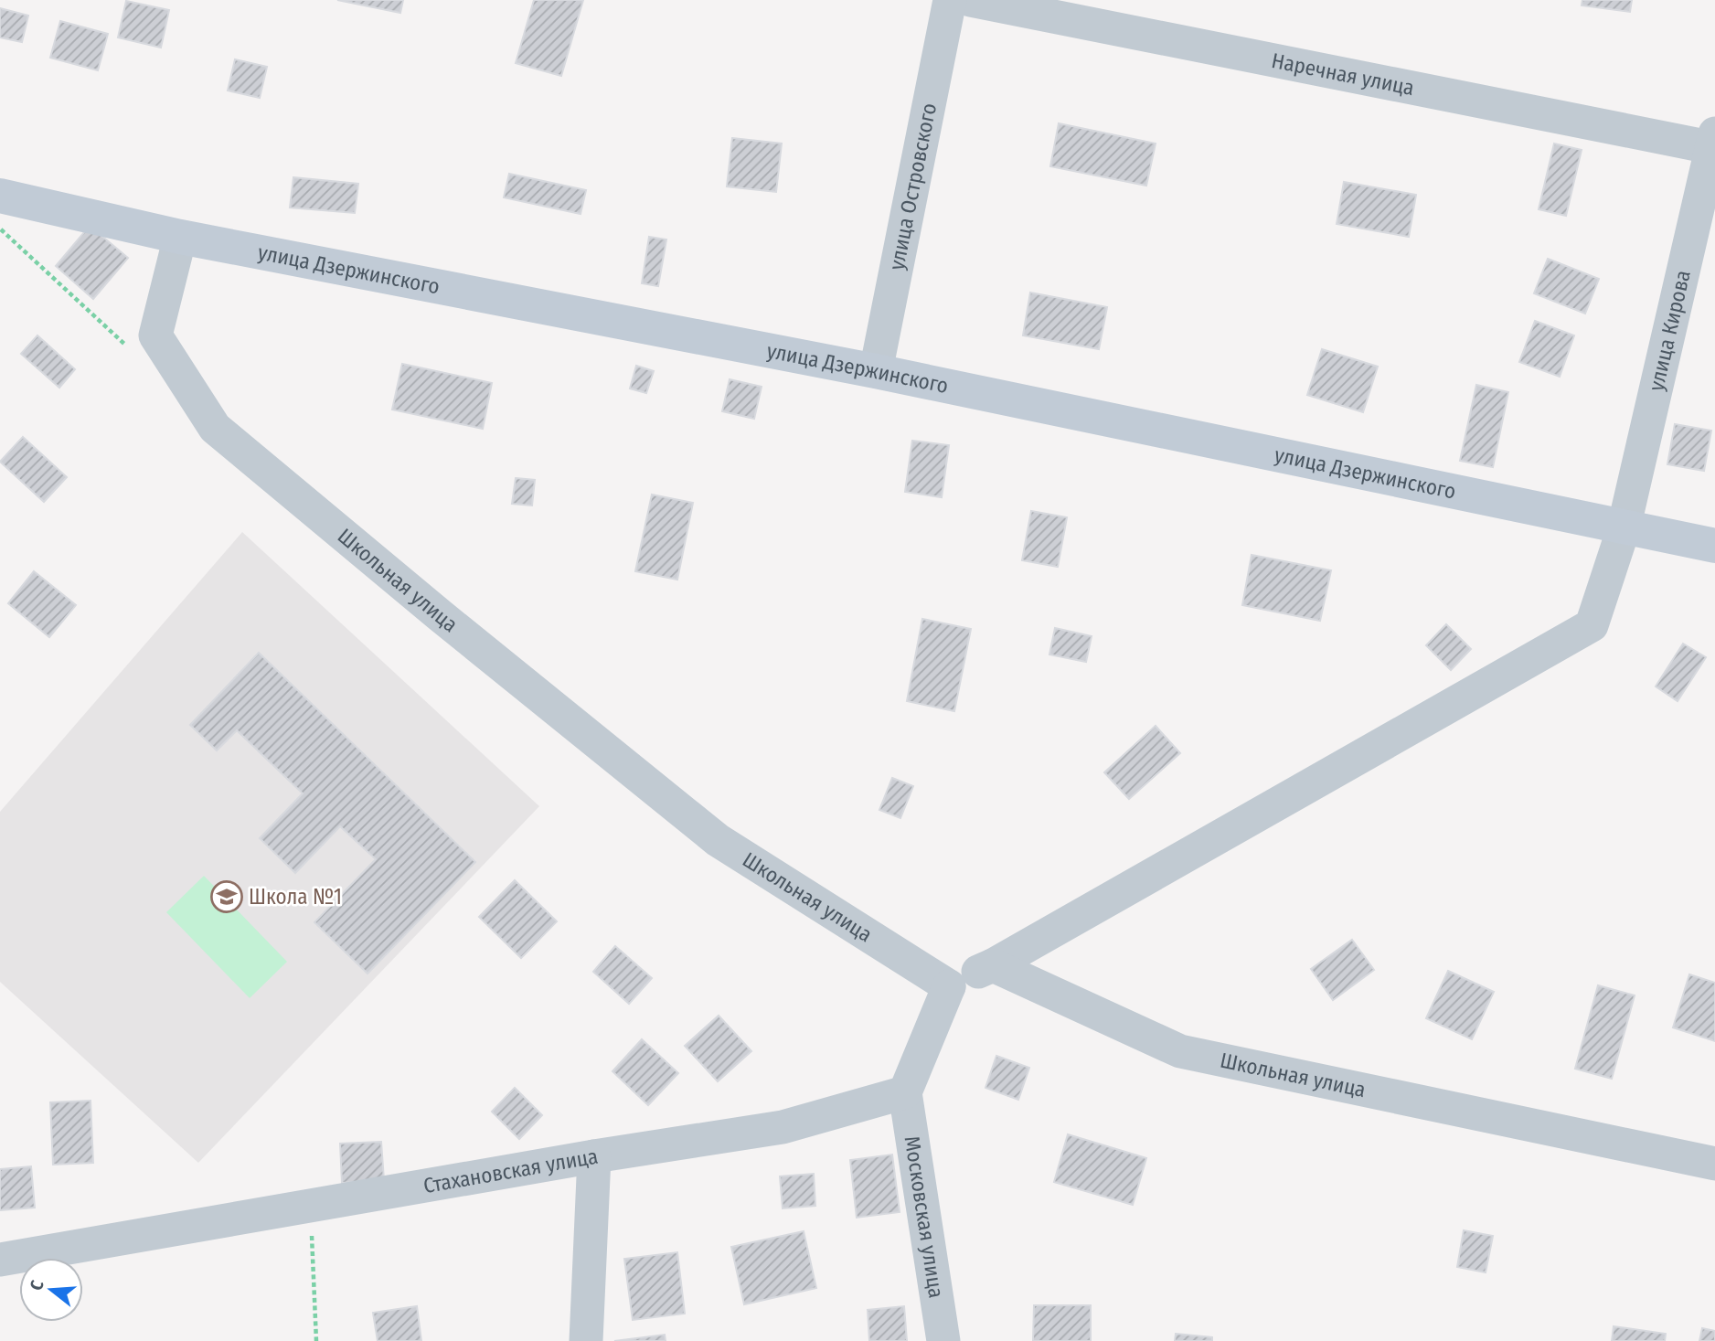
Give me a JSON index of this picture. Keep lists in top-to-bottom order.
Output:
{
  "streets": {
    "street": [
      "Наречная улица",
      "улица Островского",
      "улица Дзержинского",
      "улица Кирова",
      "Школьная улица",
      "Стахановская улица",
      "Московская улица"
    ]
  },
  "crossings": [
    ["Наречная улица", "улица Кирова"],
    ["улица Островского", "улица Дзержинского"],
    ["улица Дзержинского", "улица Кирова"],
    ["улица Дзержинского", "Школьная улица"],
    ["улица Кирова", "Школьная улица"],
    ["Стахановская улица", "Московская улица"]
  ],
  "places": {
    "school or university": ["Школа №1"]
  },
  "north": "left"
}
